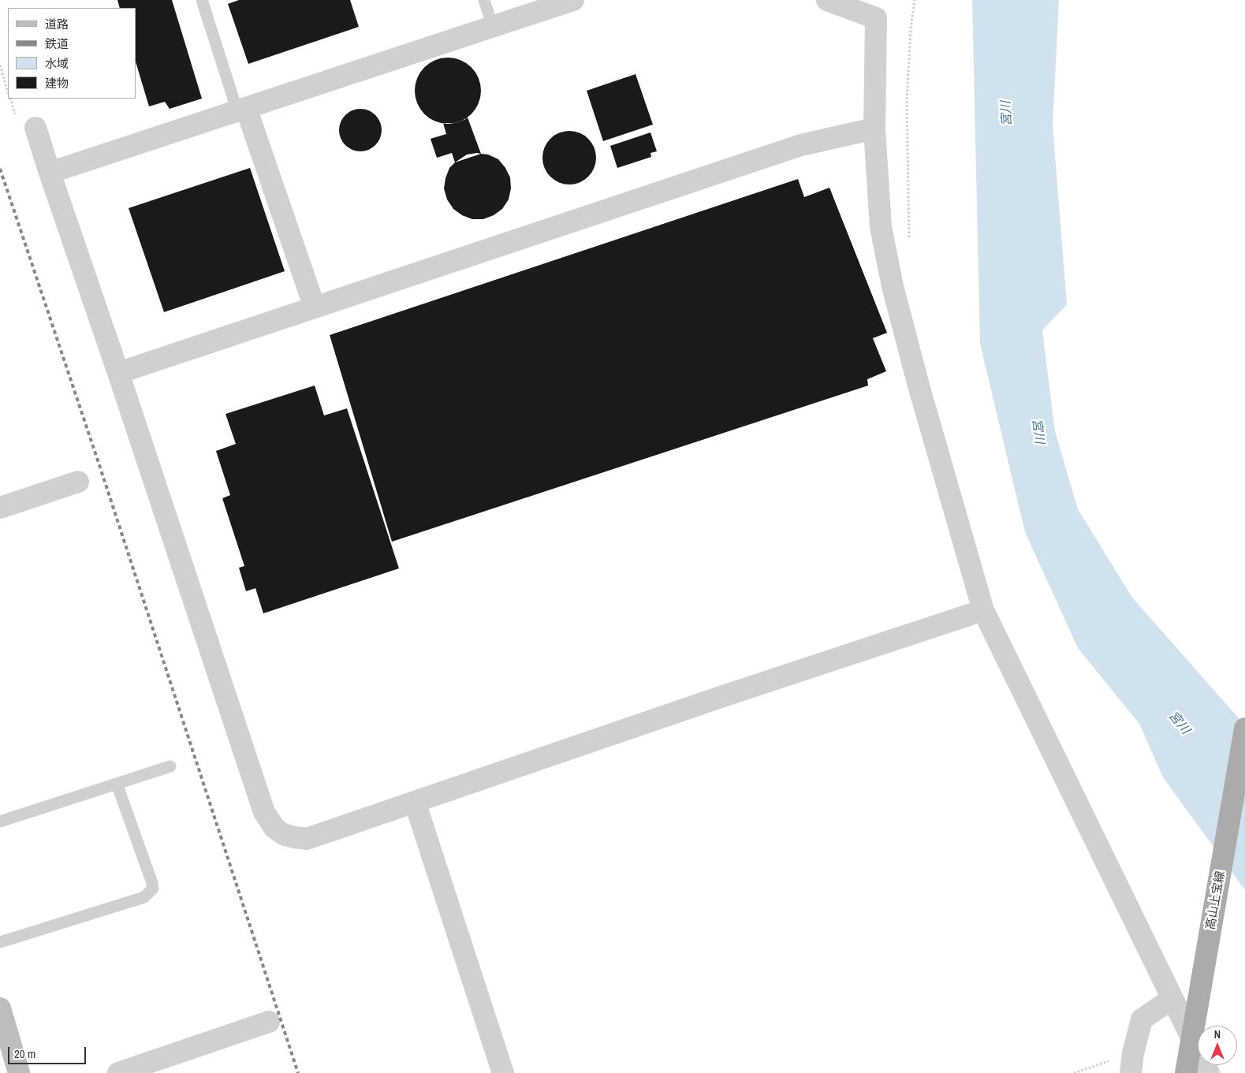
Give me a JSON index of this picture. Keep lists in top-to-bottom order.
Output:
{
  "streets": {
    "main road": ["高山上宝線"]
  },
  "water": ["宮川"],
  "legend": [
    "道路",
    "鉄道",
    "水域",
    "建物"
  ],
  "scale_bar": "20 m",
  "north": "top"
}
